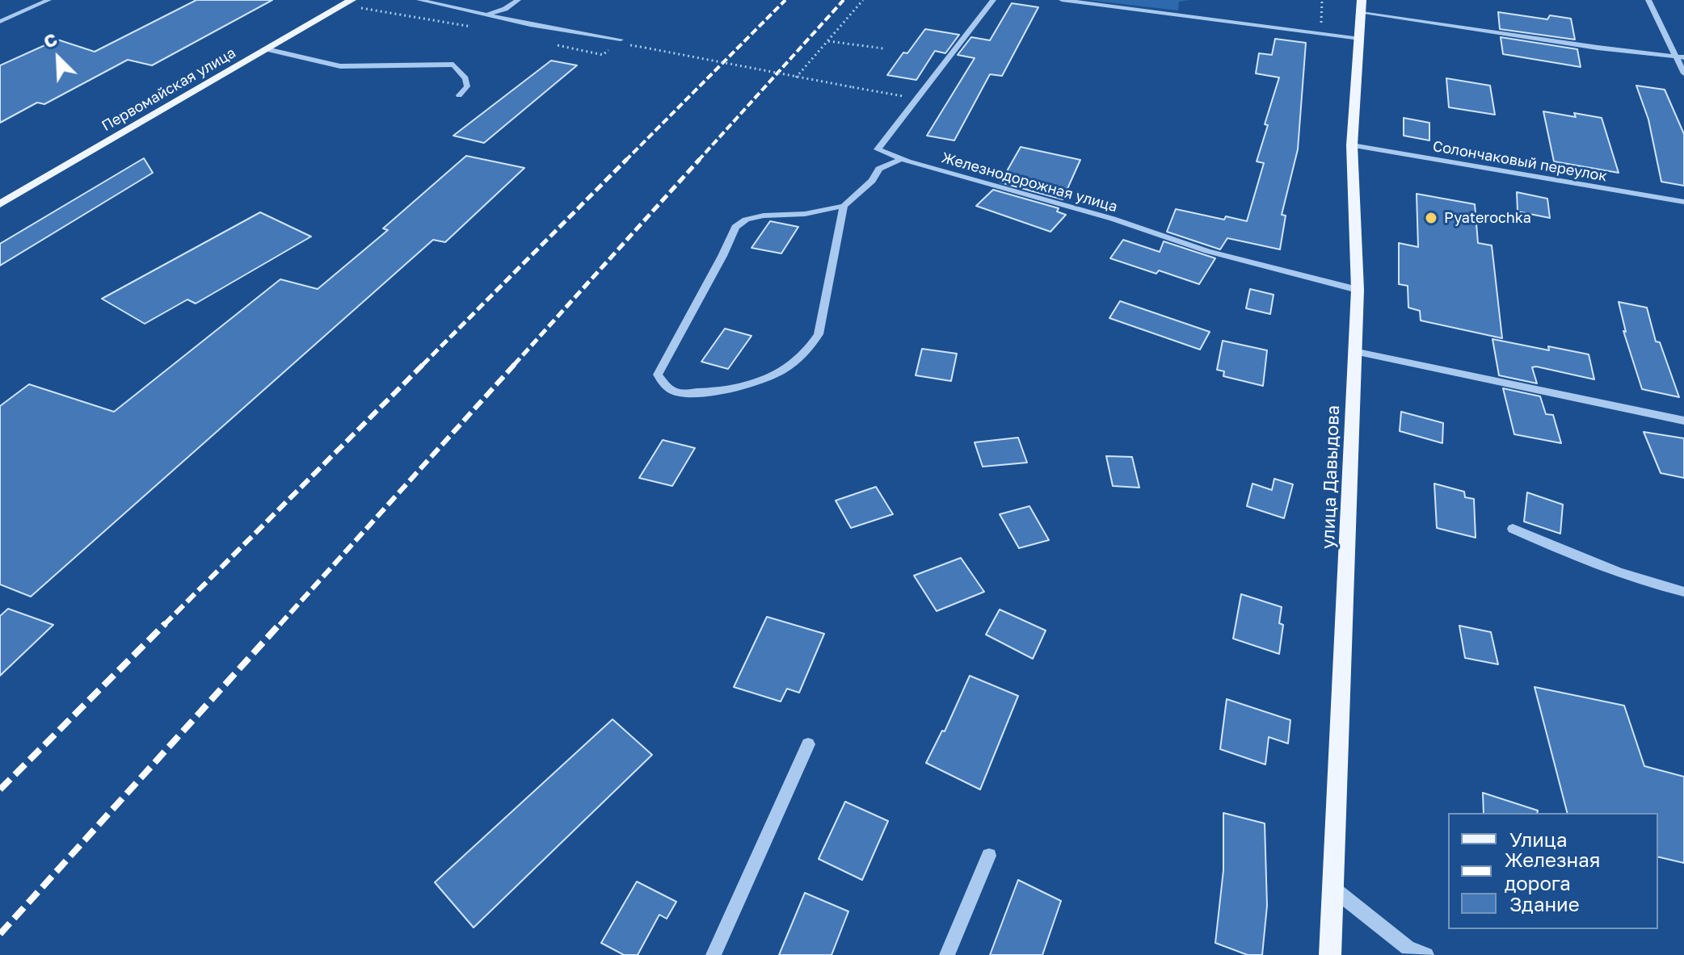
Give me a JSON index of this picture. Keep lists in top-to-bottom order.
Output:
{
  "streets": {
    "main road": ["Первомайская улица", "улица Давыдова"],
    "street": ["Солончаковый переулок", "Железнодорожная улица"]
  },
  "crossings": [
    ["Солончаковый переулок", "улица Давыдова"],
    ["Железнодорожная улица", "улица Давыдова"]
  ],
  "places": ["Pyaterochka"],
  "legend": ["Улица", "Железная дорога", "Здание"],
  "north": "top left"
}
